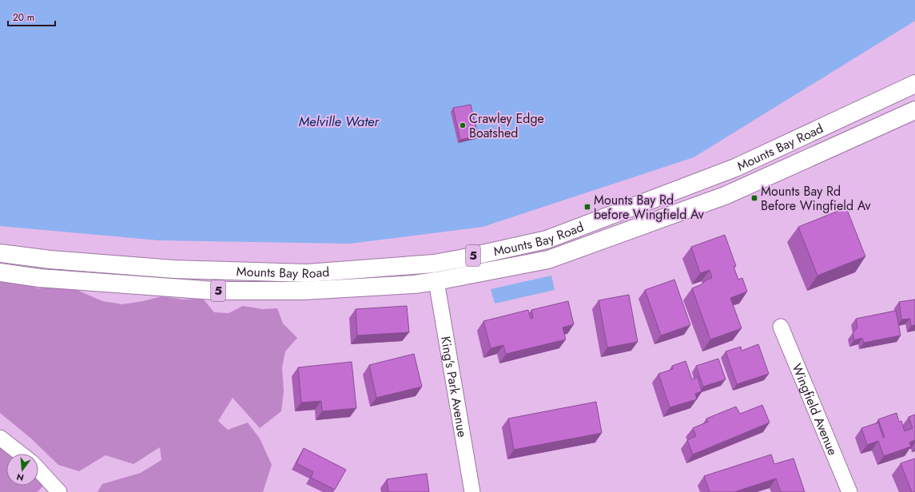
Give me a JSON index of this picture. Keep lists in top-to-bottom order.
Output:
{
  "streets": {
    "highway": ["Mounts Bay Road", "5"],
    "street": ["King's Park Avenue", "Wingfield Avenue"]
  },
  "crossings": [
    ["Mounts Bay Road", "King's Park Avenue"]
  ],
  "water": ["Melville Water"],
  "places": {
    "other": ["Crawley Edge Boatshed"],
    "transit": ["Mounts Bay Rd Before Wingfield Av", "Mounts Bay Rd before Wingfield Av"]
  },
  "scale_bar": "20 m",
  "north": "bottom"
}
